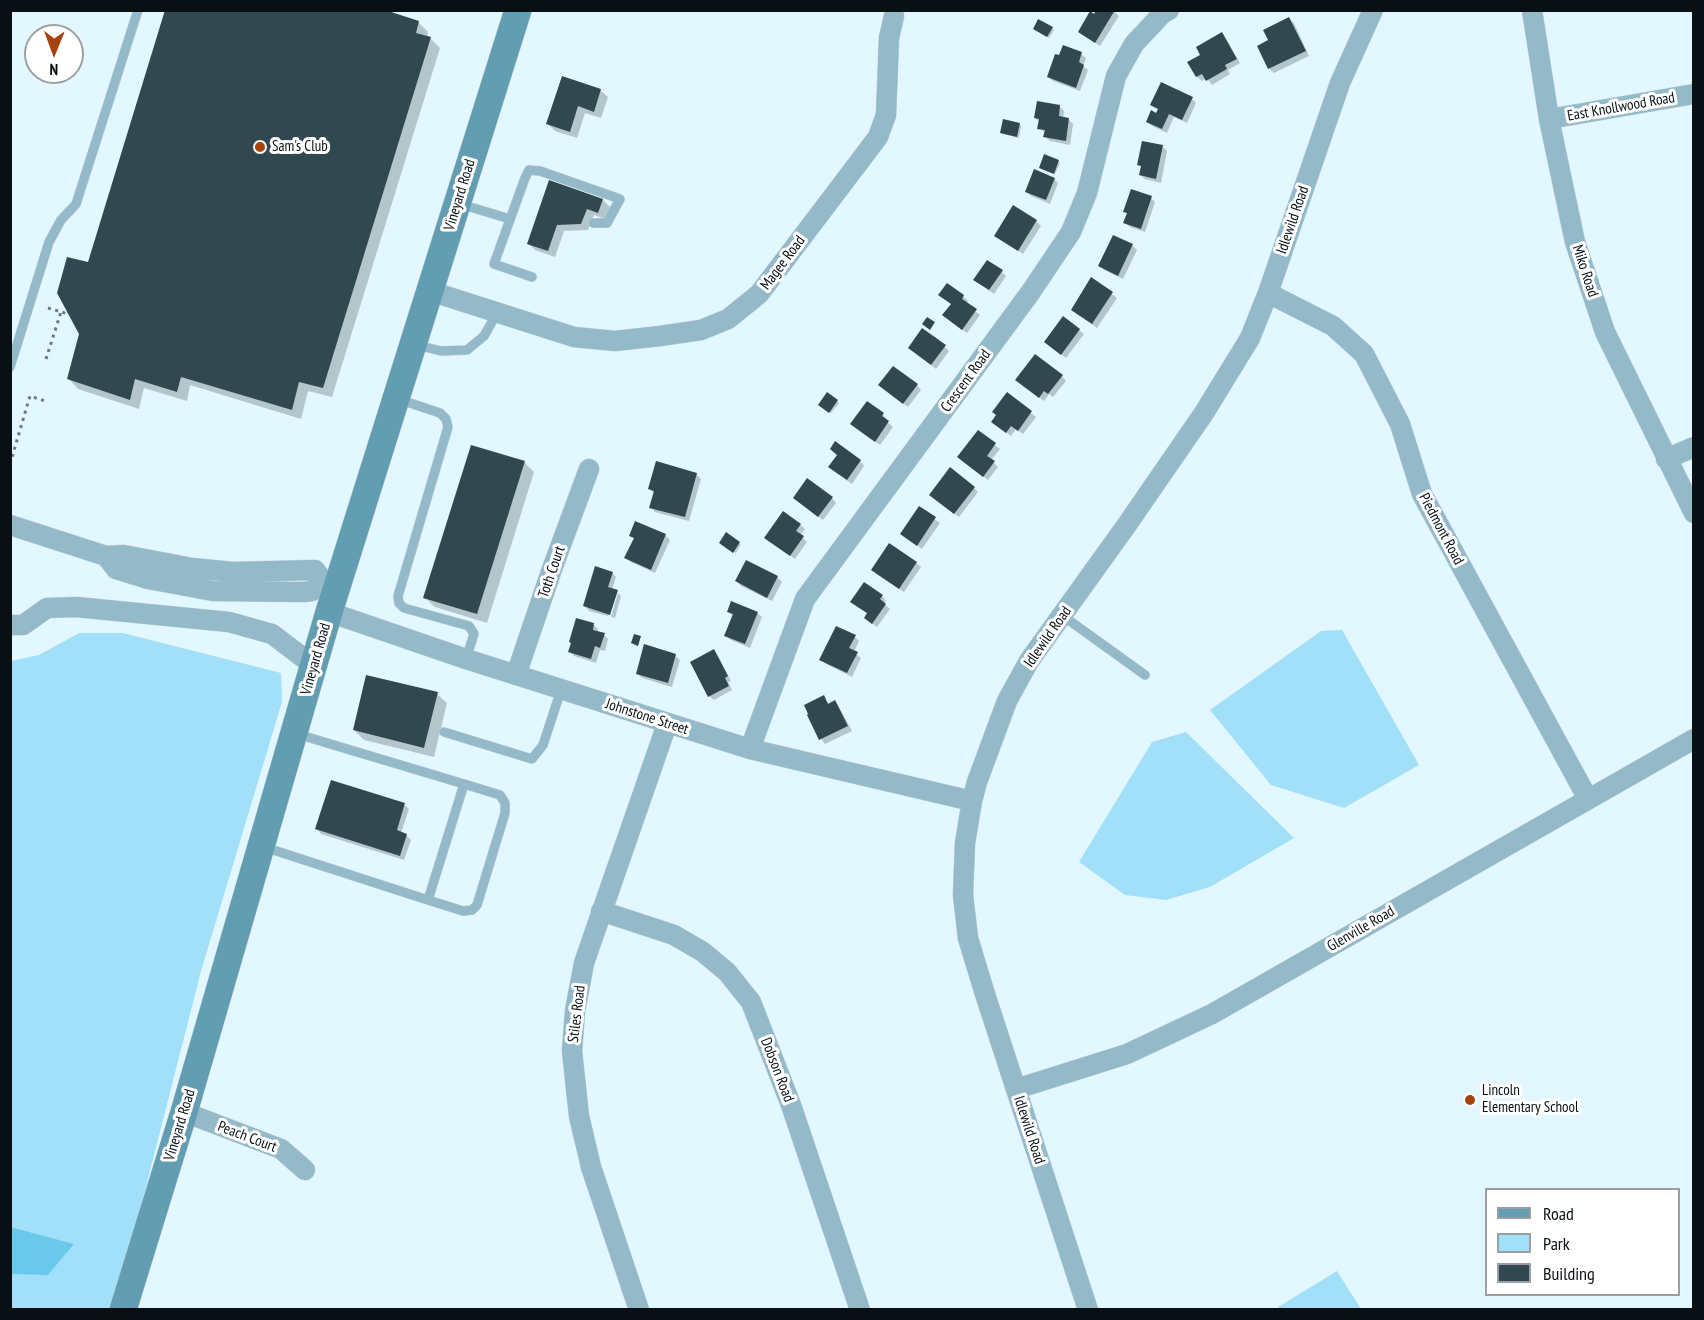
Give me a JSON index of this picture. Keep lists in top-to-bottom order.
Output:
{
  "streets": {
    "street": [
      "East Knollwood Road",
      "Vineyard Road",
      "Idlewild Road",
      "Magee Road",
      "Miko Road",
      "Crescent Road",
      "Piedmont Road",
      "Toth Court",
      "Johnstone Street",
      "Glenville Road",
      "Stiles Road",
      "Dobson Road",
      "Peach Court"
    ]
  },
  "crossings": [
    ["East Knollwood Road", "Miko Road"],
    ["Vineyard Road", "Magee Road"],
    ["Vineyard Road", "Johnstone Street"],
    ["Vineyard Road", "Peach Court"],
    ["Idlewild Road", "Piedmont Road"],
    ["Idlewild Road", "Johnstone Street"],
    ["Idlewild Road", "Glenville Road"],
    ["Crescent Road", "Johnstone Street"],
    ["Piedmont Road", "Glenville Road"],
    ["Toth Court", "Johnstone Street"],
    ["Johnstone Street", "Stiles Road"],
    ["Stiles Road", "Dobson Road"]
  ],
  "places": ["Sam's Club", "Lincoln Elementary School"],
  "legend": ["Road", "Park", "Building"],
  "north": "bottom"
}
